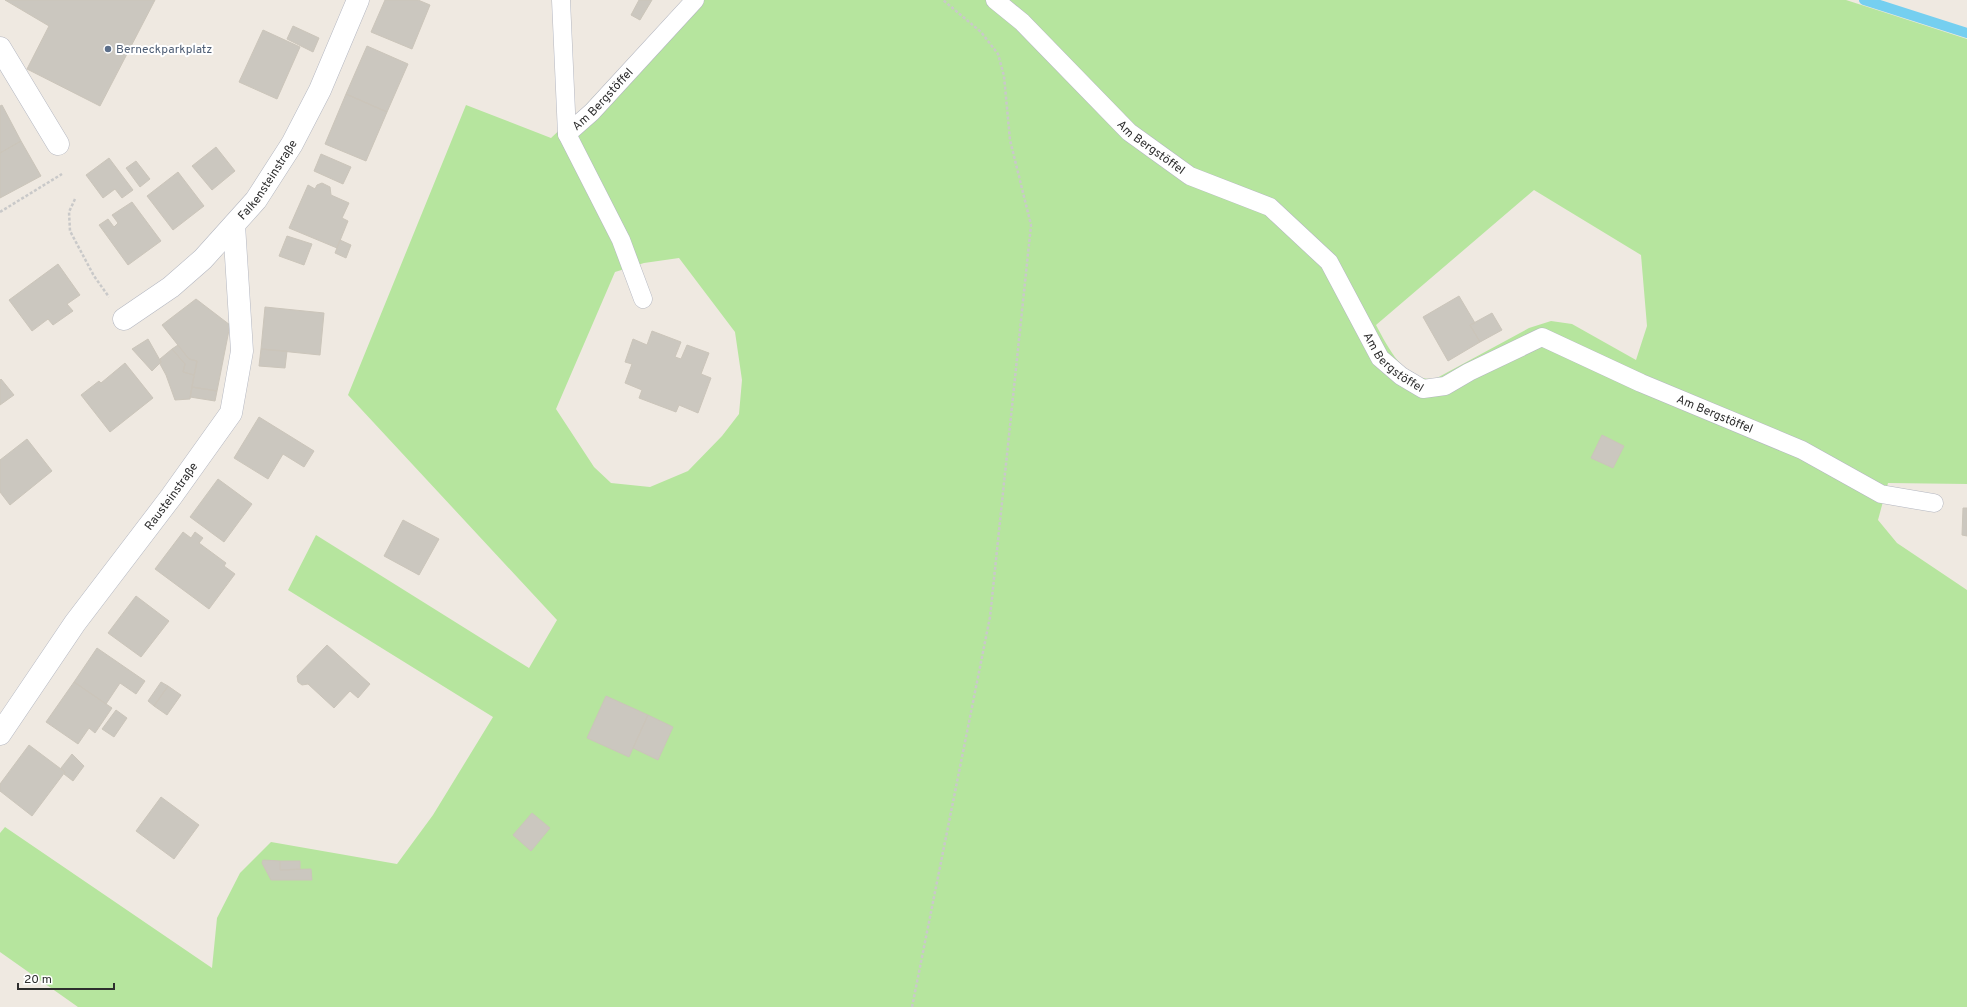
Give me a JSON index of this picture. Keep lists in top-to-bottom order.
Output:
{
  "streets": {
    "street": ["Falkensteinstraße", "Rausteinstraße"],
    "lane": ["Am Bergstöffel"]
  },
  "crossings": [
    ["Falkensteinstraße", "Rausteinstraße"]
  ],
  "places": ["Berneckparkplatz"],
  "scale_bar": "20 m"
}
